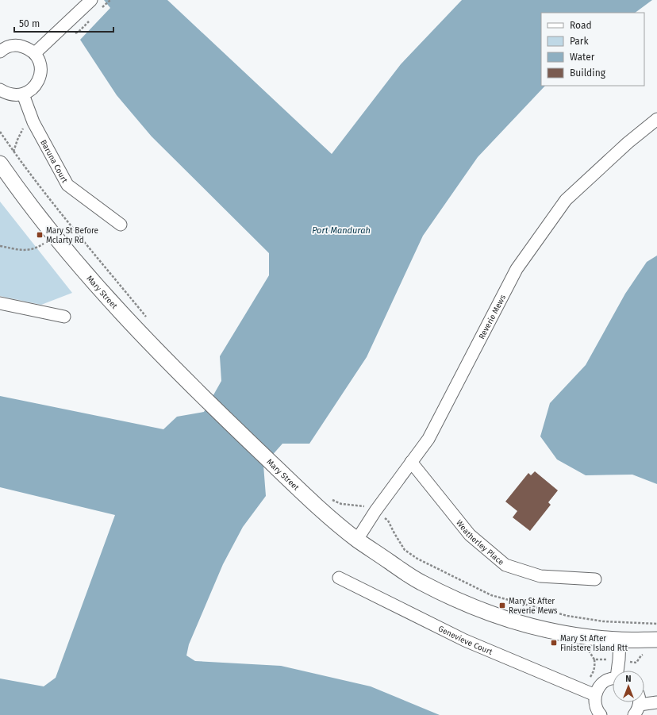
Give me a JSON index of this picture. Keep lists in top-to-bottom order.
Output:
{
  "streets": {
    "street": [
      "Baruna Court",
      "Mary Street",
      "Reverie Mews",
      "Weatherley Place",
      "Genevieve Court"
    ]
  },
  "crossings": [
    ["Mary Street", "Reverie Mews"],
    ["Reverie Mews", "Weatherley Place"]
  ],
  "water": ["Port Mandurah"],
  "places": {
    "transit": ["Mary St Before Mclarty Rd", "Mary St After Reverie Mews", "Mary St After Finistere Island Rtt"]
  },
  "legend": [
    "Road",
    "Park",
    "Water",
    "Building"
  ],
  "scale_bar": "50 m",
  "north": "top"
}
